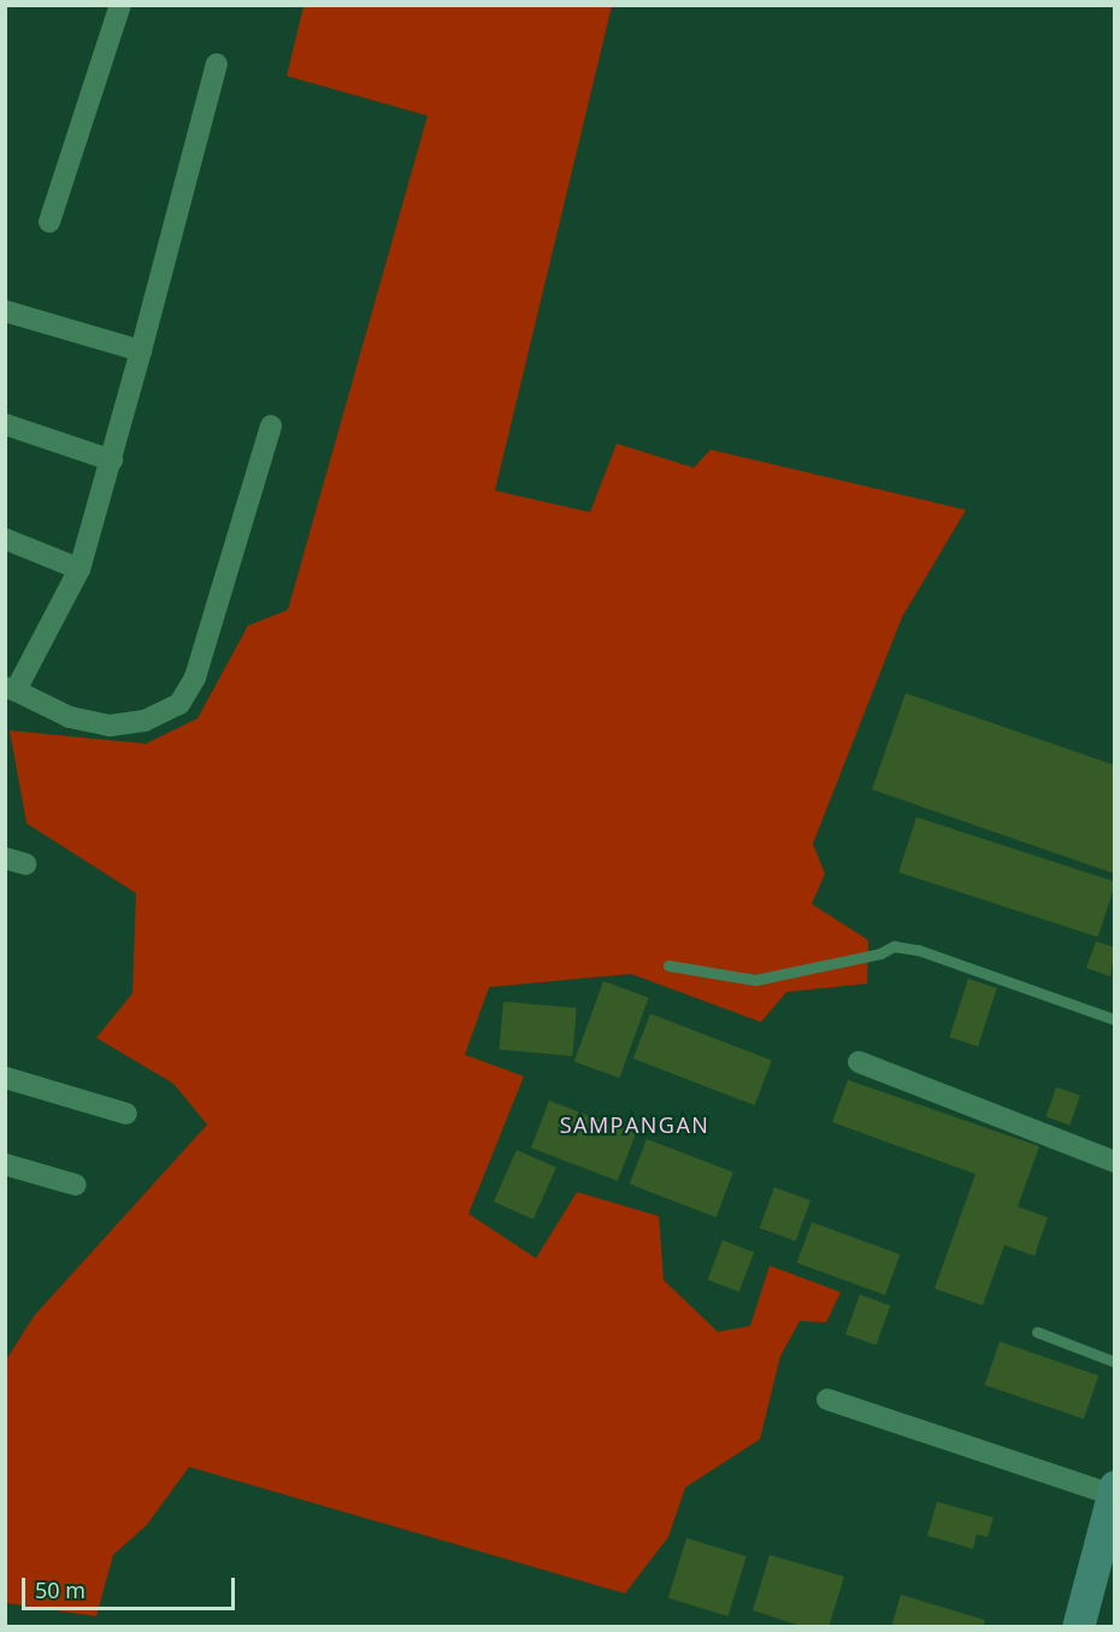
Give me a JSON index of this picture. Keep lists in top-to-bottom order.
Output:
{
  "districts": ["SAMPANGAN"],
  "scale_bar": "50 m"
}
